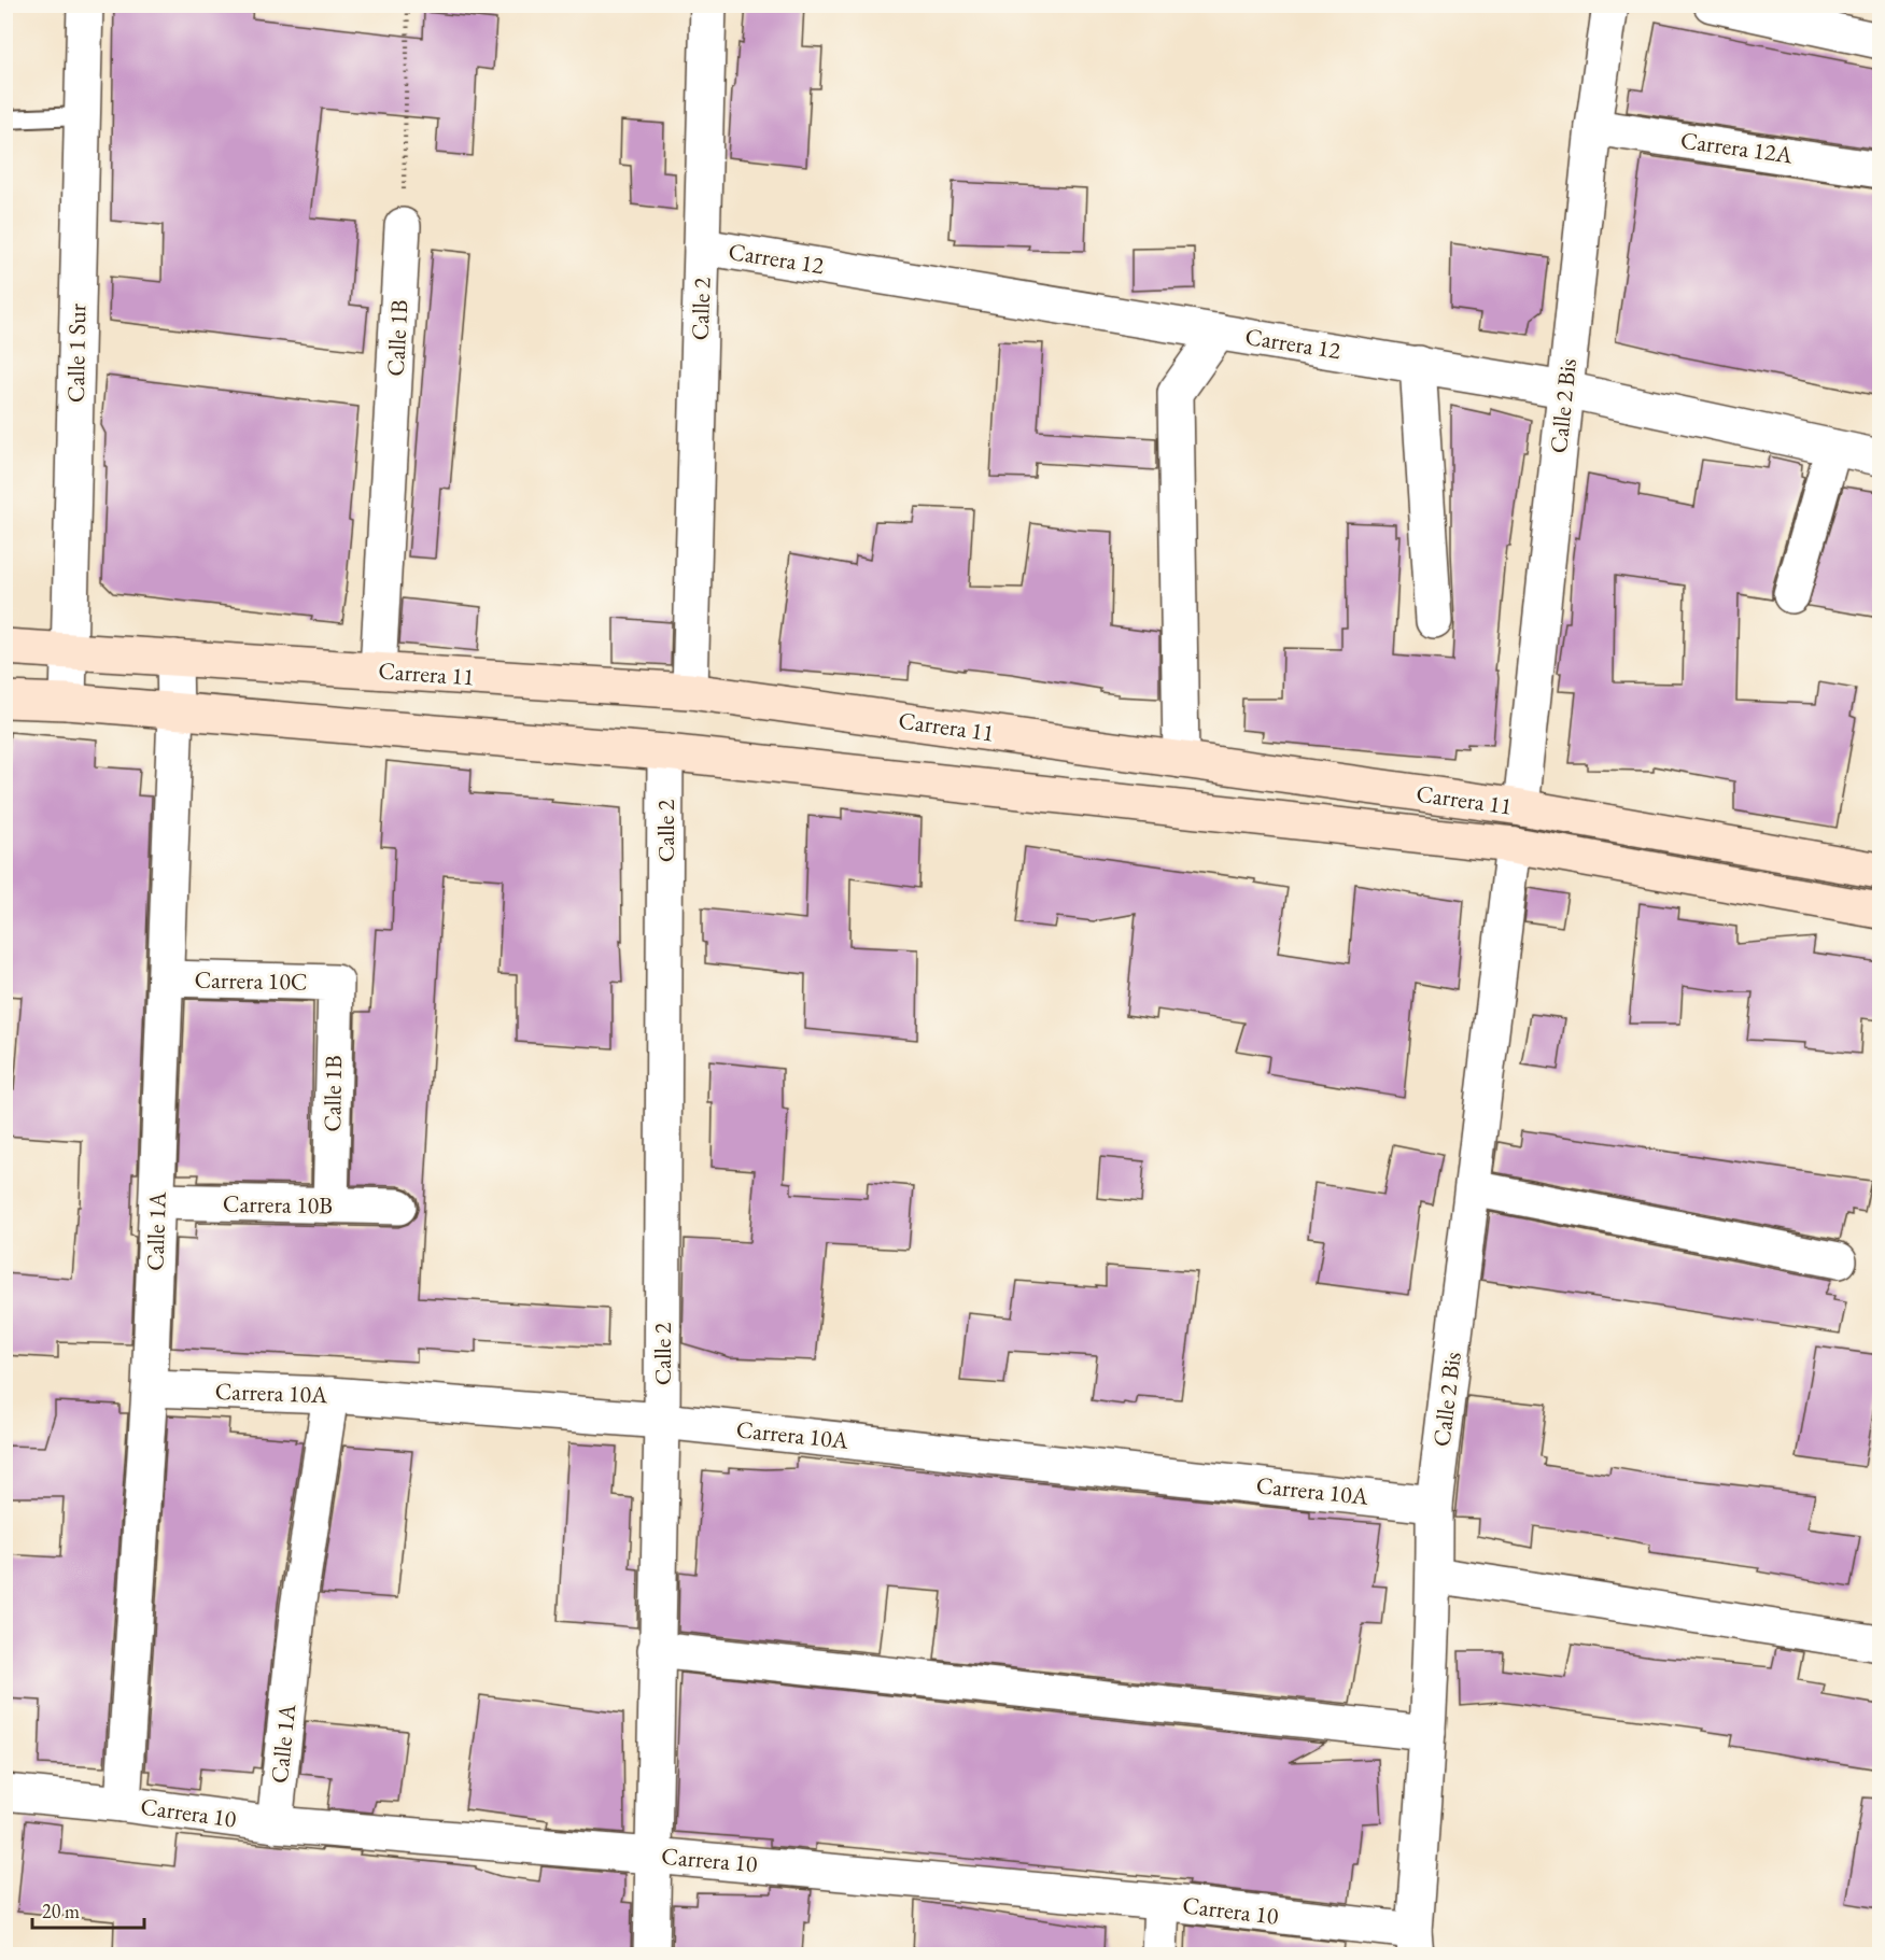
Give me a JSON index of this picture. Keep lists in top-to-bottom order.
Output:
{
  "streets": {
    "main road": ["Carrera 11"],
    "street": [
      "Carrera 12A",
      "Carrera 12",
      "Calle 2",
      "Calle 1B",
      "Calle 1 Sur",
      "Calle 2 Bis",
      "Carrera 10C",
      "Carrera 10B",
      "Calle 1A",
      "Carrera 10A",
      "Carrera 10"
    ]
  },
  "crossings": [
    ["Carrera 12A", "Calle 2 Bis"],
    ["Carrera 12", "Calle 2"],
    ["Carrera 12", "Calle 2 Bis"],
    ["Calle 2", "Carrera 11"],
    ["Calle 2", "Carrera 10A"],
    ["Calle 2", "Carrera 10"],
    ["Calle 1B", "Carrera 11"],
    ["Calle 1B", "Carrera 10C"],
    ["Calle 1B", "Carrera 10B"],
    ["Calle 1 Sur", "Carrera 11"],
    ["Calle 2 Bis", "Carrera 11"],
    ["Calle 2 Bis", "Carrera 10A"],
    ["Calle 2 Bis", "Carrera 10"],
    ["Carrera 11", "Calle 1A"],
    ["Carrera 10C", "Calle 1A"],
    ["Carrera 10B", "Calle 1A"],
    ["Calle 1A", "Carrera 10A"],
    ["Calle 1A", "Carrera 10"]
  ],
  "scale_bar": "20 m"
}
